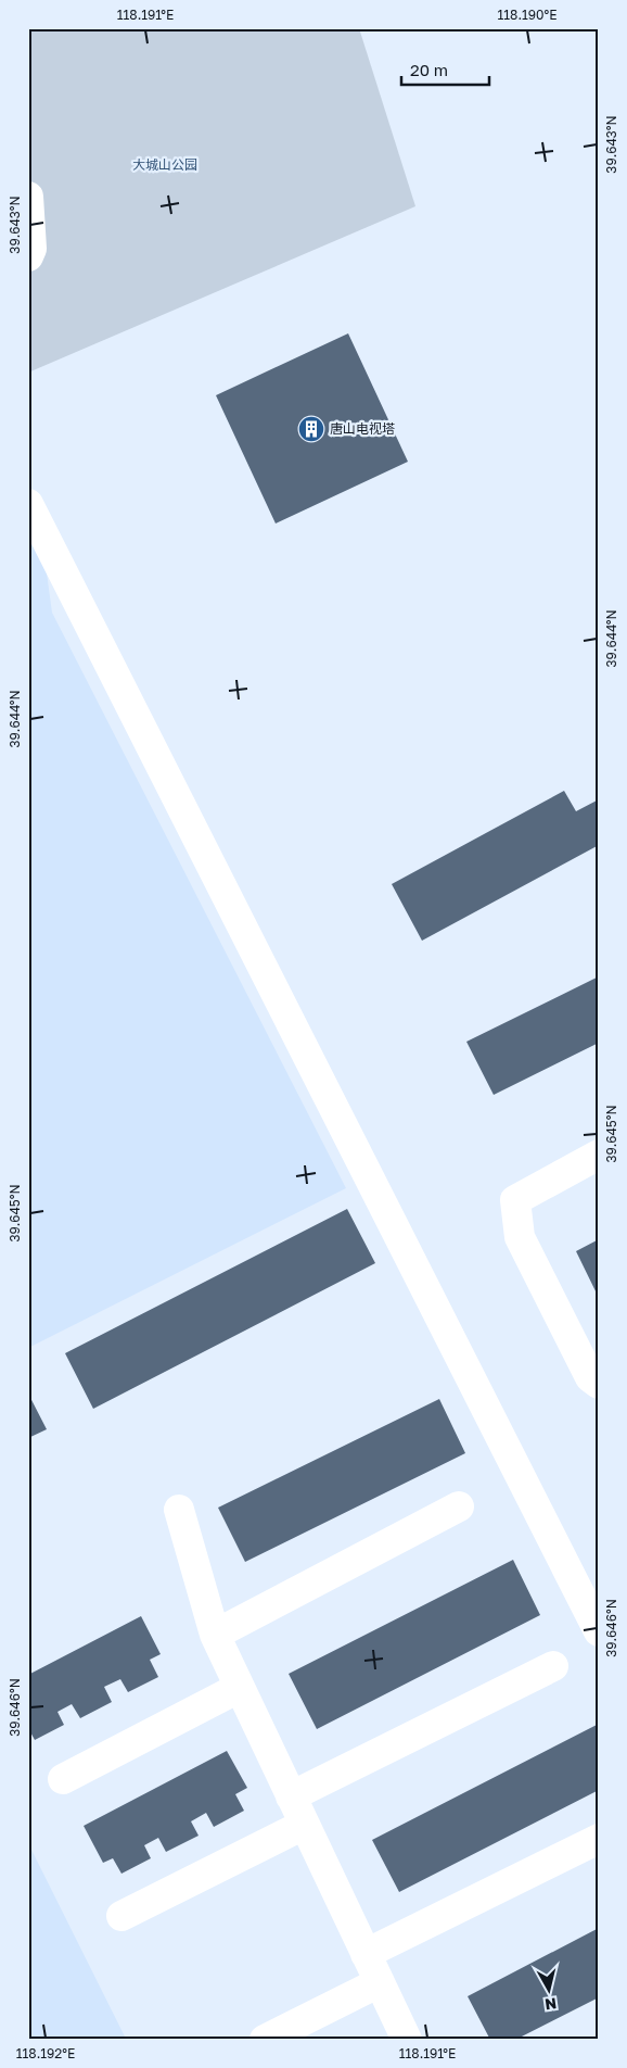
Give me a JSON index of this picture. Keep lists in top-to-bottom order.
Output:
{
  "parks": ["大城山公园"],
  "places": {
    "building": ["唐山电视塔"]
  },
  "scale_bar": "20 m",
  "north": "bottom",
  "coordinates": [
    "118.191°E",
    "118.190°E",
    "39.643°N",
    "39.644°N",
    "39.645°N",
    "39.646°N",
    "118.192°E"
  ]
}
